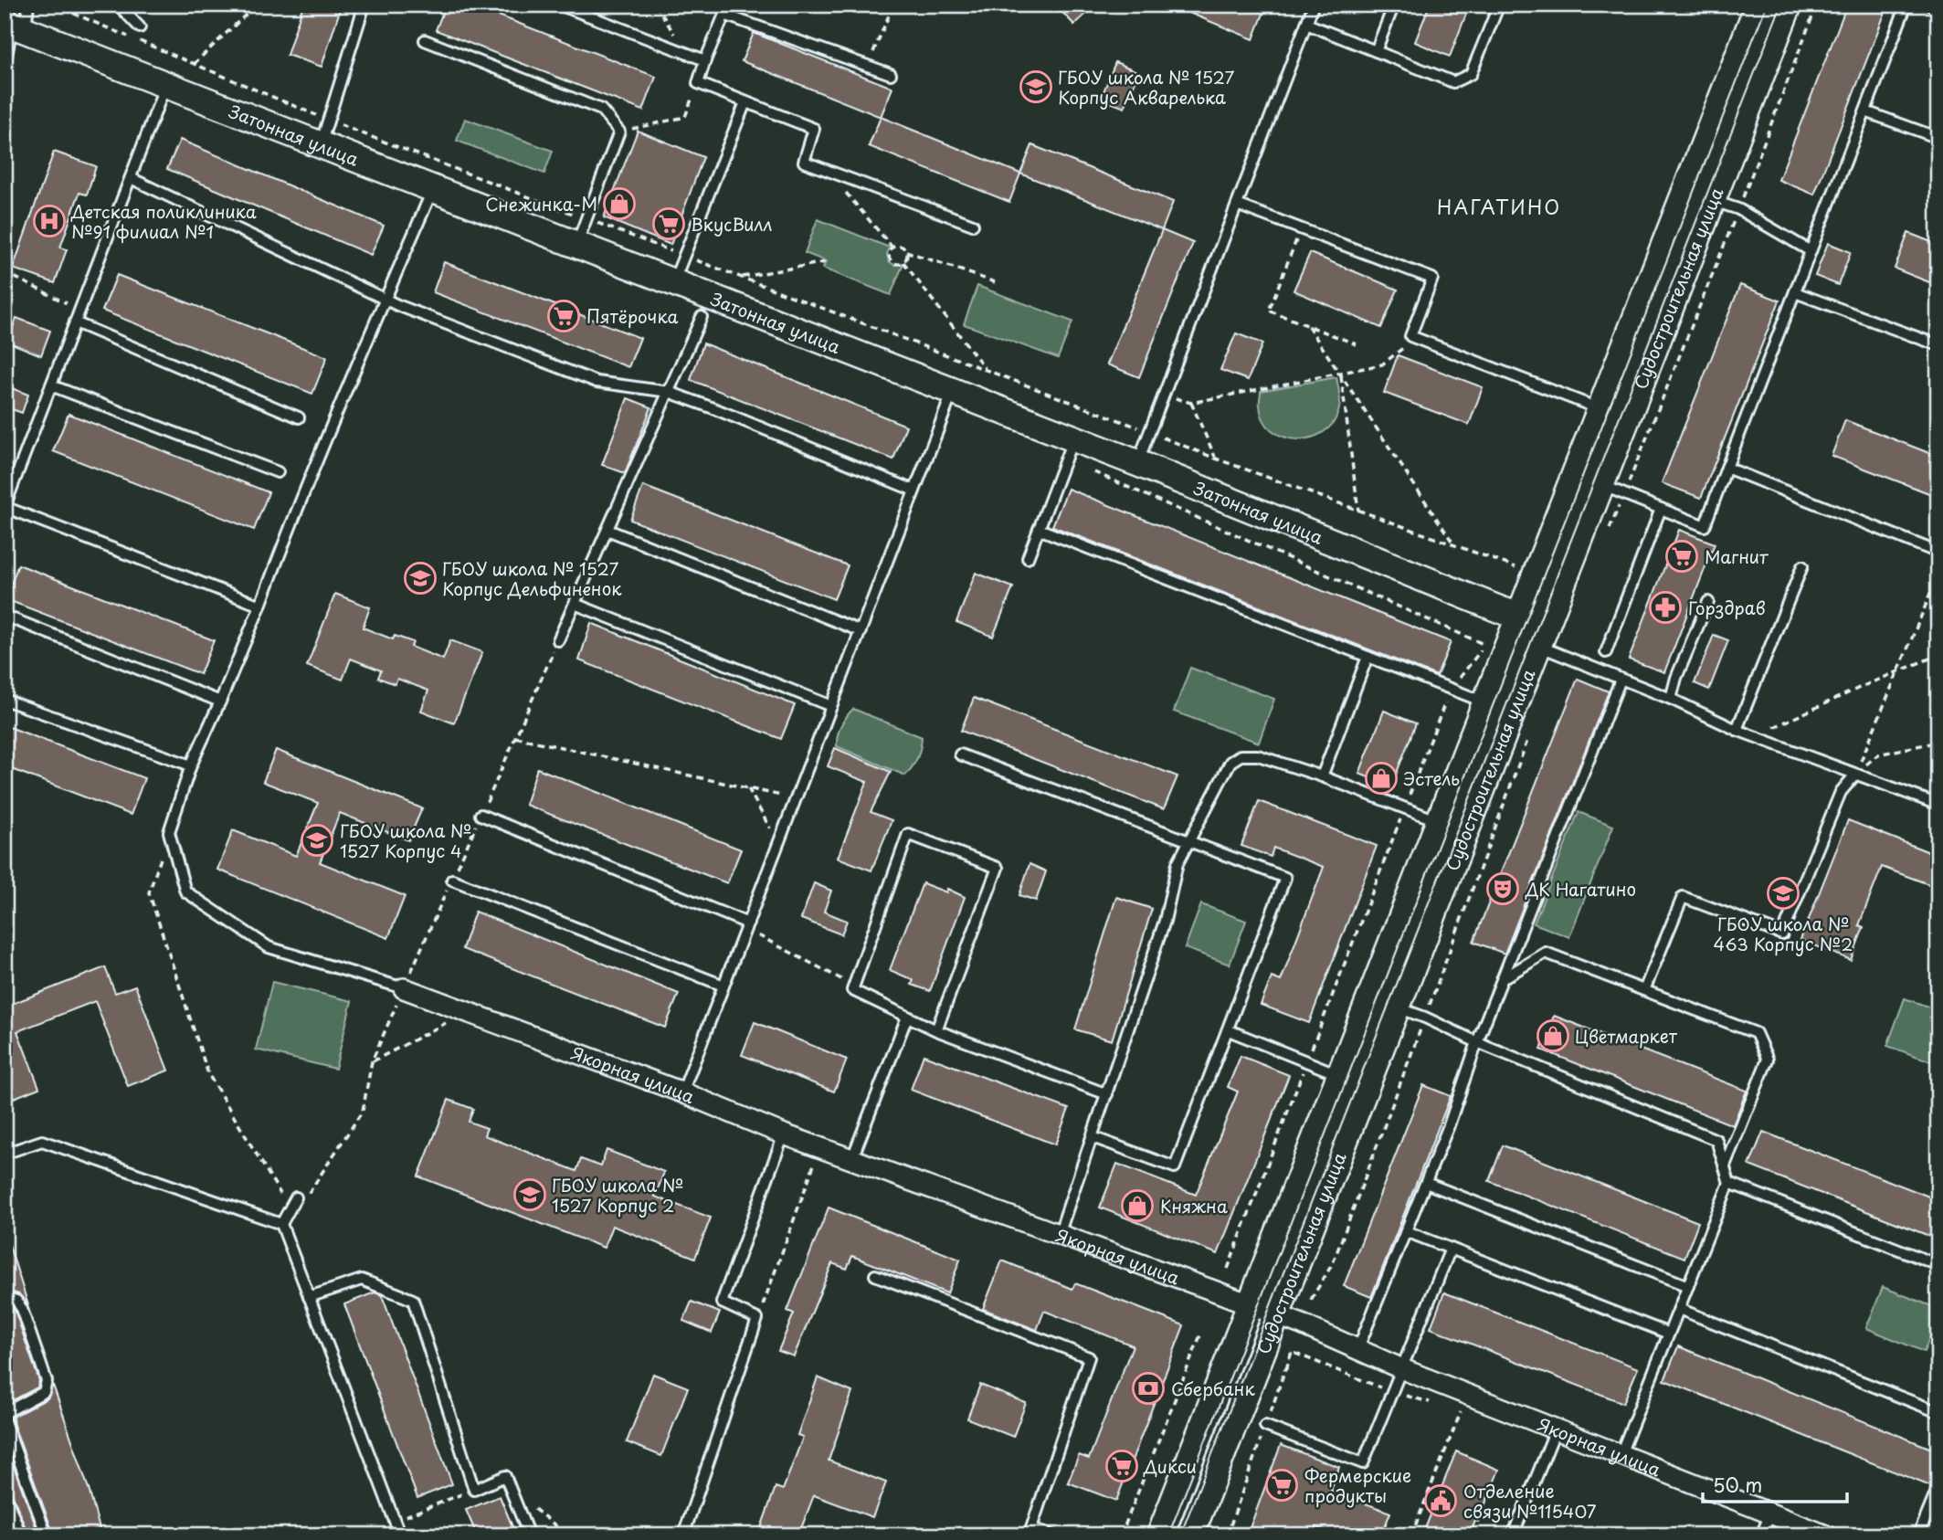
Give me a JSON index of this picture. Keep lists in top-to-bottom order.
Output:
{
  "streets": {
    "street": ["Затонная улица", "Судостроительная улица", "Якорная улица"]
  },
  "crossings": [
    ["Затонная улица", "Судостроительная улица"],
    ["Судостроительная улица", "Якорная улица"]
  ],
  "districts": ["НАГАТИНО"],
  "places": {
    "school or university": [
      "ГБОУ школа № 1527 Корпус Акварелька",
      "ГБОУ школа № 1527 Корпус Дельфиненок",
      "ГБОУ школа № 1527 Корпус 4",
      "ГБОУ школа № 463 Корпус №2",
      "ГБОУ школа № 1527 Корпус 2"
    ],
    "shop": [
      "Снежинка-М",
      "Эстель",
      "Цветмаркет",
      "Княжна"
    ],
    "hospital": ["Детская поликлиника №91 филиал №1"],
    "supermarket": [
      "ВкусВилл",
      "Пятёрочка",
      "Магнит",
      "Дикси",
      "Фермерские продукты"
    ],
    "pharmacy": ["Горздрав"],
    "theatre": ["ДК Нагатино"],
    "bank": ["Сбербанк"],
    "public building": ["Отделение связи №115407"]
  },
  "scale_bar": "50 m"
}
